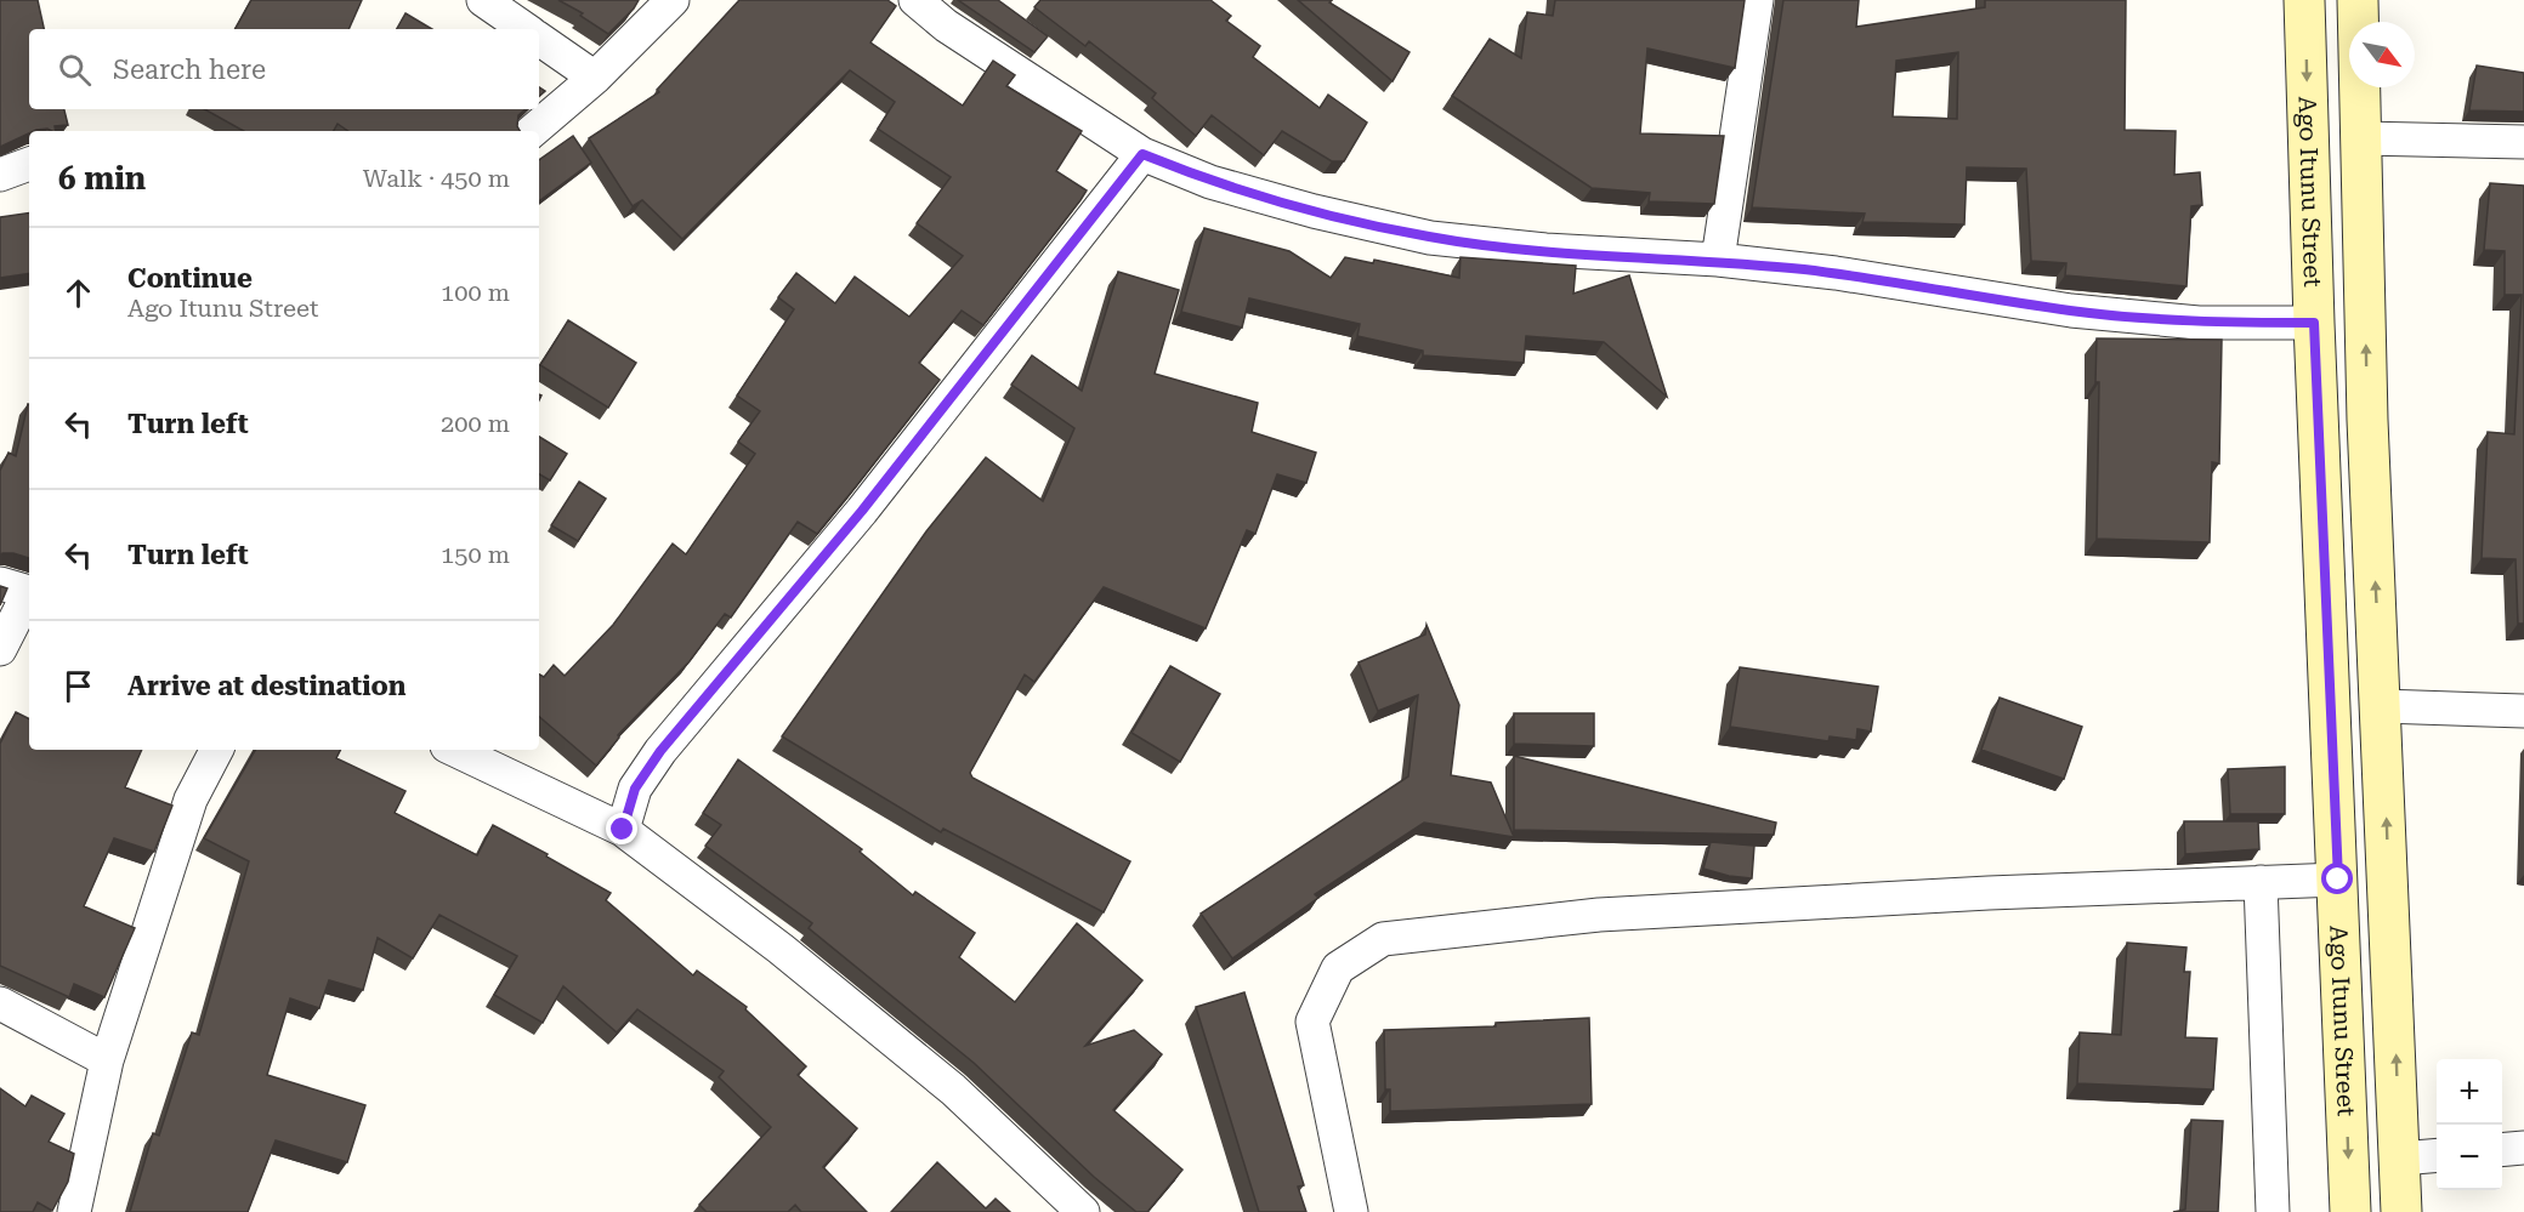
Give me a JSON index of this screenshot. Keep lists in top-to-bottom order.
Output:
{
  "streets": {
    "main road": ["Ago Itunu Street"]
  },
  "north": "bottom right",
  "page": {
    "search": "Search here",
    "heading": ["6 min", "Walk · 450 m"],
    "list": [
      ["Continue", "Ago Itunu Street", "100 m"],
      ["Turn left", "200 m"],
      ["Turn left", "150 m"],
      "Arrive at destination"
    ],
    "map_buttons": ["+", "−"]
  }
}
